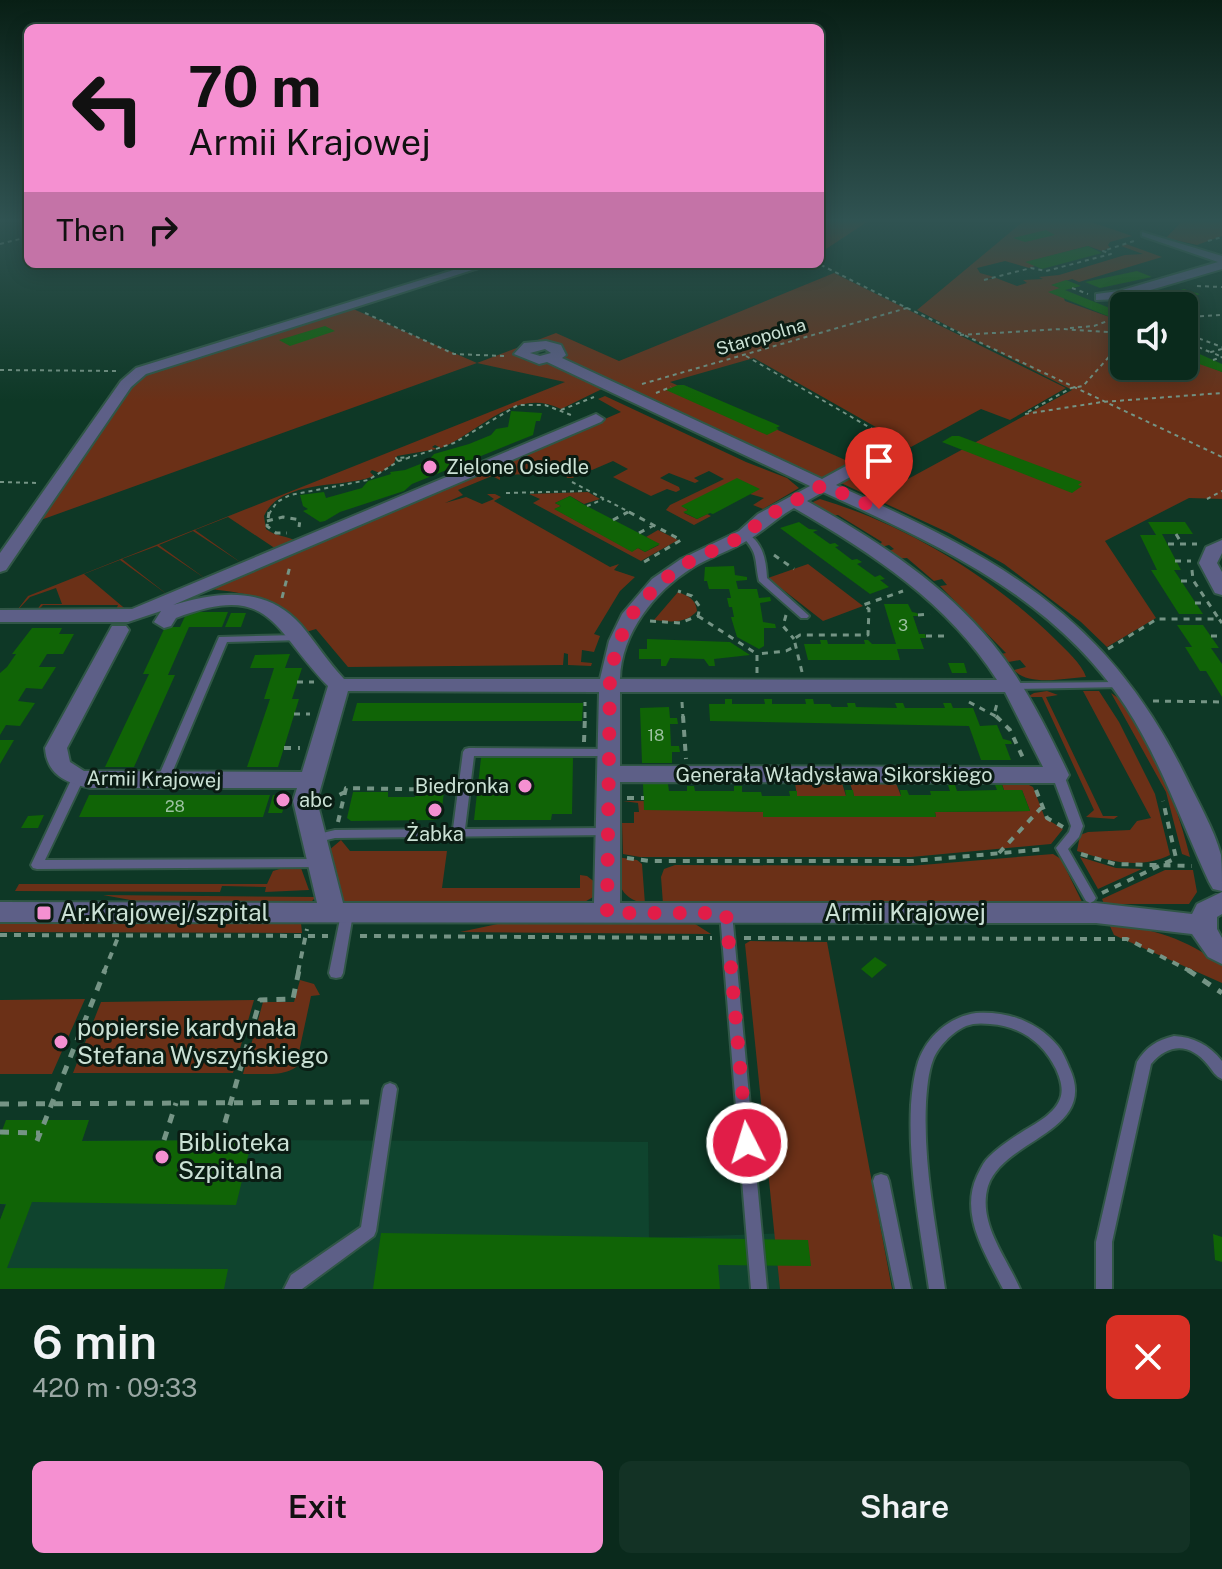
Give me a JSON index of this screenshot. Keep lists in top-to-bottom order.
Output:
{
  "streets": {
    "street": ["Generała Władysława Sikorskiego", "Armii Krajowej"],
    "path": ["Staropolna"]
  },
  "places": {
    "other": [
      "Zielone Osiedle",
      "Biedronka",
      "abc",
      "Żabka",
      "popiersie kardynała Stefana Wyszyńskiego",
      "Biblioteka Szpitalna"
    ],
    "transit": ["Ar.Krajowej/szpital"]
  },
  "house_numbers": ["3", "18", "28"],
  "page": {
    "turn": ["70 m", "Armii Krajowej"],
    "then": "Then",
    "heading": ["6 min", "420 m · 09:33"],
    "buttons": ["Exit", "Share"]
  }
}
